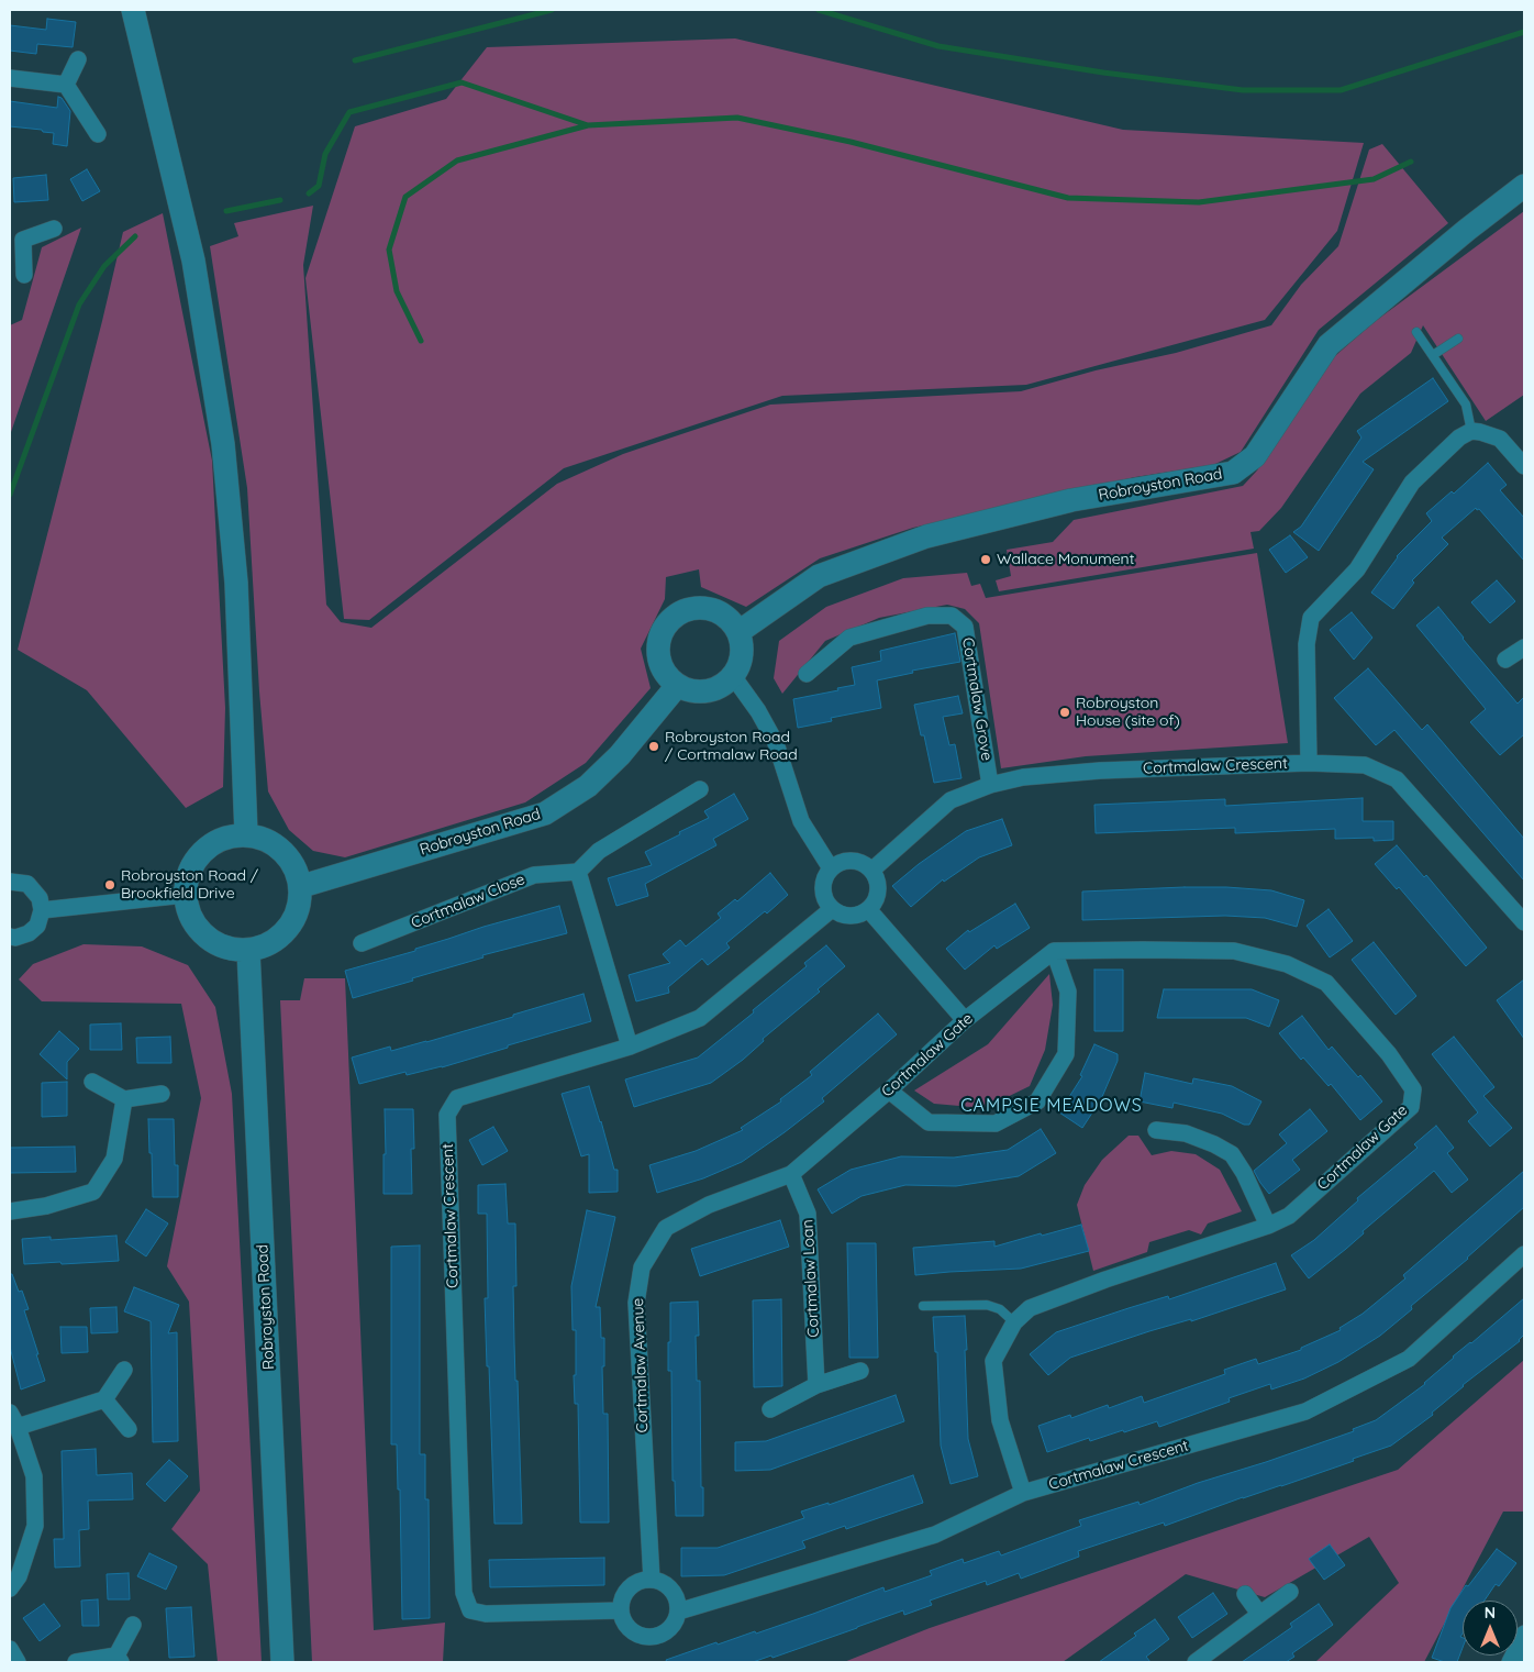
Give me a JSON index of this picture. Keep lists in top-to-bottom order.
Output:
{
  "streets": {
    "main road": ["Robroyston Road"],
    "street": [
      "Cortmalaw Grove",
      "Cortmalaw Crescent",
      "Cortmalaw Close",
      "Cortmalaw Gate",
      "Cortmalaw Loan",
      "Cortmalaw Avenue"
    ]
  },
  "crossings": [
    ["Cortmalaw Grove", "Cortmalaw Crescent"],
    ["Cortmalaw Crescent", "Cortmalaw Gate"],
    ["Cortmalaw Crescent", "Cortmalaw Avenue"],
    ["Cortmalaw Gate", "Cortmalaw Loan"],
    ["Cortmalaw Gate", "Cortmalaw Avenue"],
    ["Cortmalaw Loan", "Cortmalaw Avenue"]
  ],
  "districts": ["CAMPSIE MEADOWS"],
  "places": [
    "Wallace Monument",
    "Robroyston House (site of)",
    "Robroyston Road / Cortmalaw Road",
    "Robroyston Road / Brookfield Drive"
  ],
  "north": "top"
}
